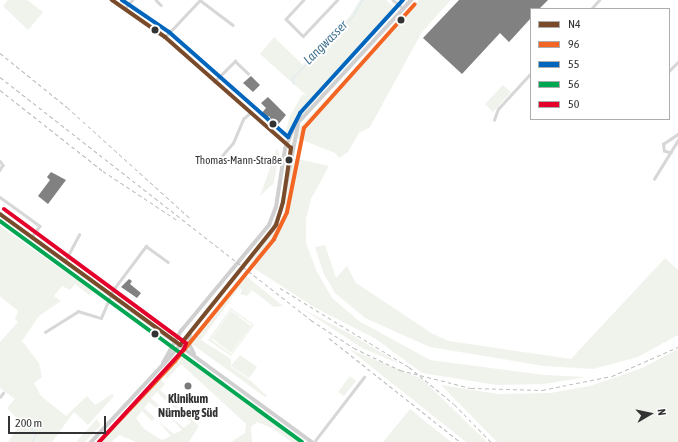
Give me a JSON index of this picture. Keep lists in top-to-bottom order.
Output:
{
  "water": ["Langwasser"],
  "places": ["Thomas-Mann-Straße", "Klinikum Nürnberg Süd"],
  "lines": [
    "transit line N4",
    "transit line 55",
    "transit line 96",
    "transit line 50",
    "transit line 56"
  ],
  "legend": [
    "N4",
    "96",
    "55",
    "56",
    "50"
  ],
  "scale_bar": "200 m",
  "north": "right"
}
